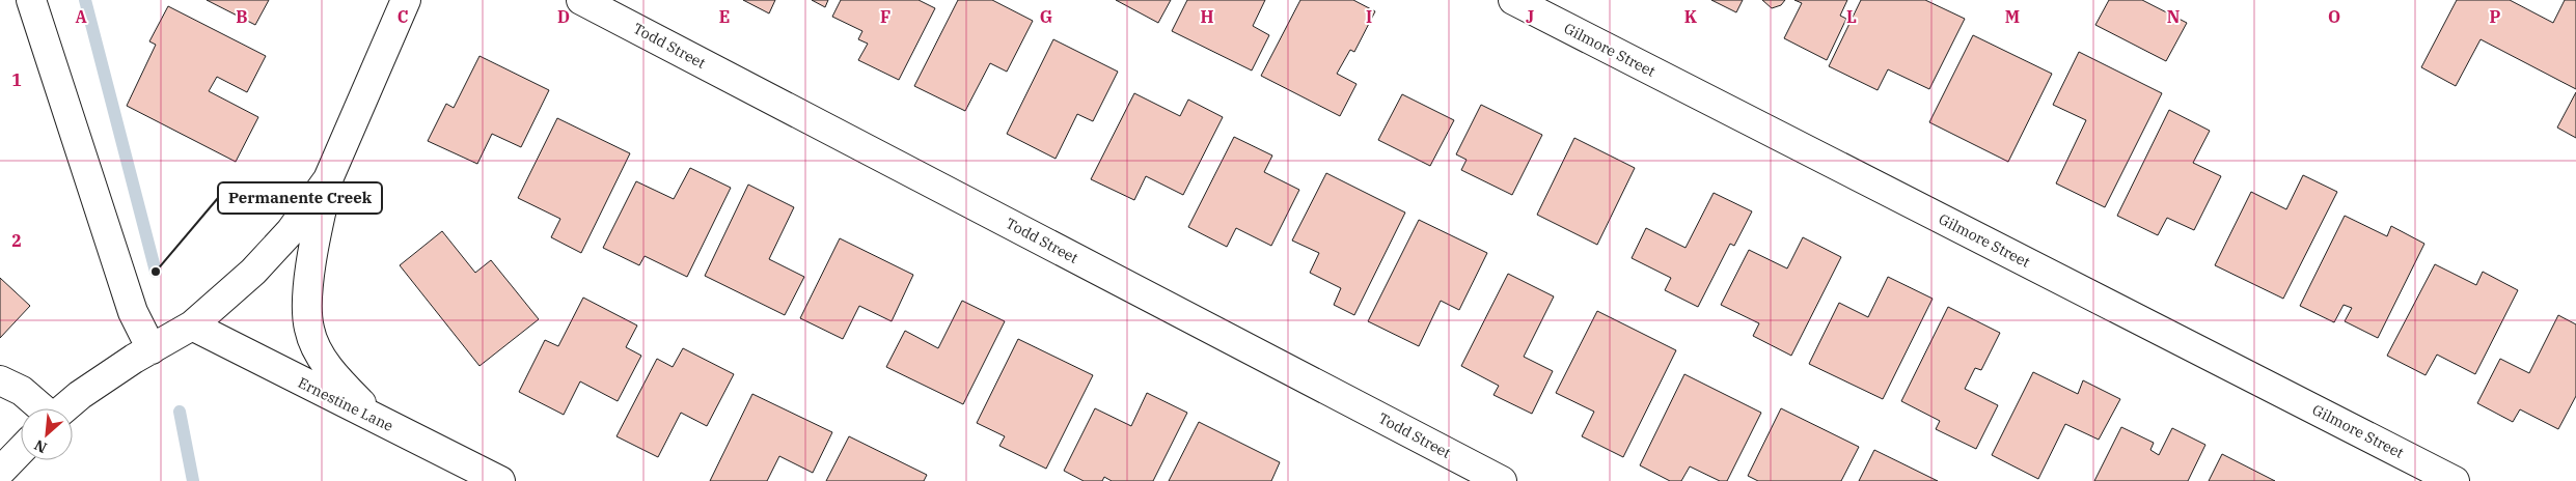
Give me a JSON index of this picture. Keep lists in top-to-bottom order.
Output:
{
  "streets": {
    "street": ["Todd Street", "Gilmore Street", "Ernestine Lane"]
  },
  "places": ["Permanente Creek"],
  "north": "bottom left",
  "grid": {
    "columns": [
      "A",
      "B",
      "C",
      "D",
      "E",
      "F",
      "G",
      "H",
      "I",
      "J",
      "K",
      "L",
      "M",
      "N",
      "O",
      "P"
    ],
    "rows": ["1", "2"]
  }
}
